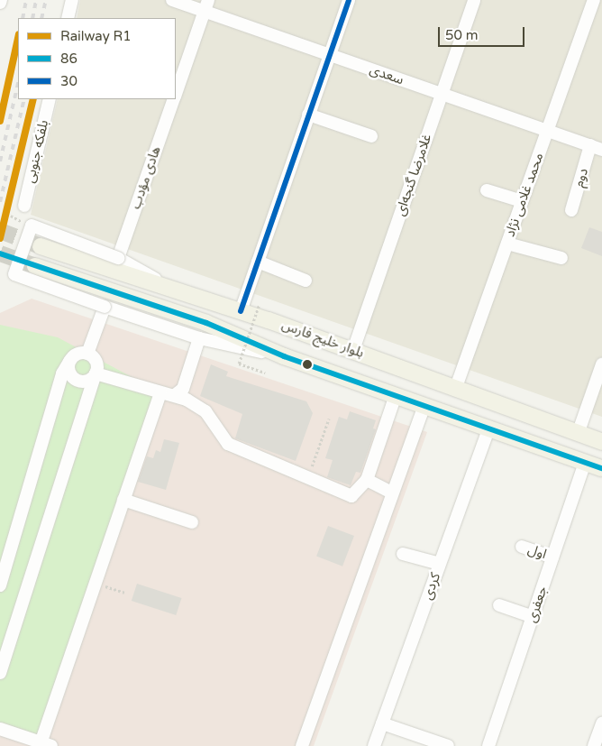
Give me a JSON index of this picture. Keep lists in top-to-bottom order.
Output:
{
  "streets": {
    "main road": ["بلوار خلیج فارس"],
    "street": [
      "سعدی",
      "بلفکه جنوبی",
      "غلامرضا گنجه‌ای",
      "هادی مؤدب",
      "دوم",
      "محمد غلامی نژاد",
      "اول",
      "کردی",
      "جعفری"
    ]
  },
  "crossings": [
    ["سعدی", "غلامرضا گنجه‌ای"],
    ["سعدی", "هادی مؤدب"],
    ["سعدی", "دوم"],
    ["سعدی", "محمد غلامی نژاد"],
    ["غلامرضا گنجه‌ای", "بلوار خلیج فارس"],
    ["محمد غلامی نژاد", "بلوار خلیج فارس"],
    ["بلوار خلیج فارس", "کردی"],
    ["بلوار خلیج فارس", "جعفری"],
    ["اول", "جعفری"]
  ],
  "lines": ["transit line 30", "rail line R1", "transit line 86"],
  "legend": ["Railway R1", "86", "30"],
  "scale_bar": "50 m"
}
